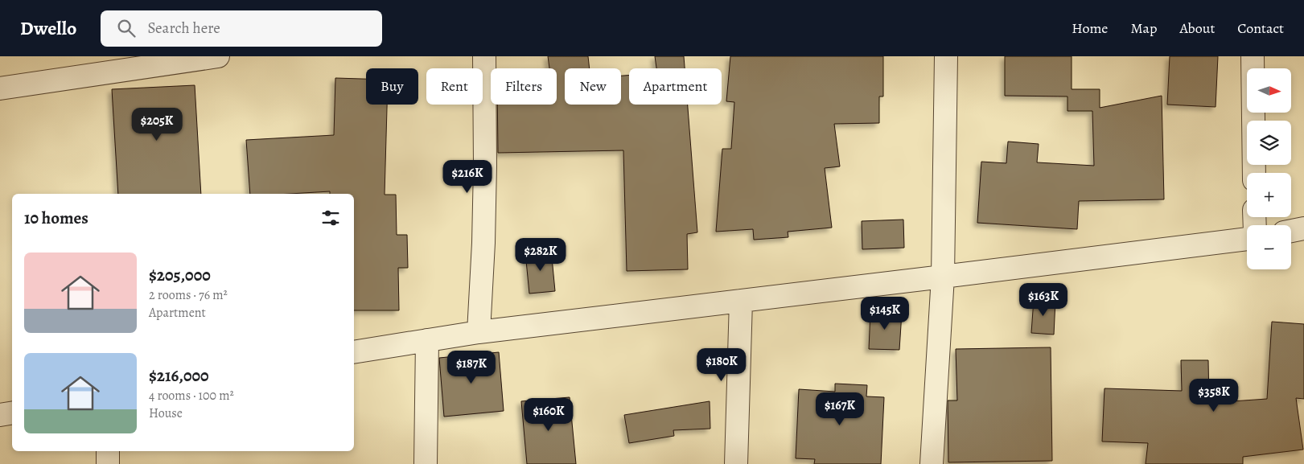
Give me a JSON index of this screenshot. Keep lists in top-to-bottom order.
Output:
{
  "north": "right",
  "page": {
    "header": "Dwello",
    "search": "Search here",
    "nav": [
      "Home",
      "Map",
      "About",
      "Contact"
    ],
    "map_buttons": ["+", "−"],
    "chip": [
      "Buy",
      "Rent",
      "Filters",
      "New",
      "Apartment"
    ],
    "price": [
      "$205K",
      "$216K",
      "$282K",
      "$163K",
      "$145K",
      "$180K",
      "$187K",
      "$358K",
      "$167K",
      "$160K"
    ],
    "heading": "10 homes",
    "list": [
      {
        "name": "$205,000",
        "note": "2 rooms · 76 m² · Apartment"
      },
      {
        "name": "$216,000",
        "note": "4 rooms · 100 m² · House"
      }
    ]
  }
}
